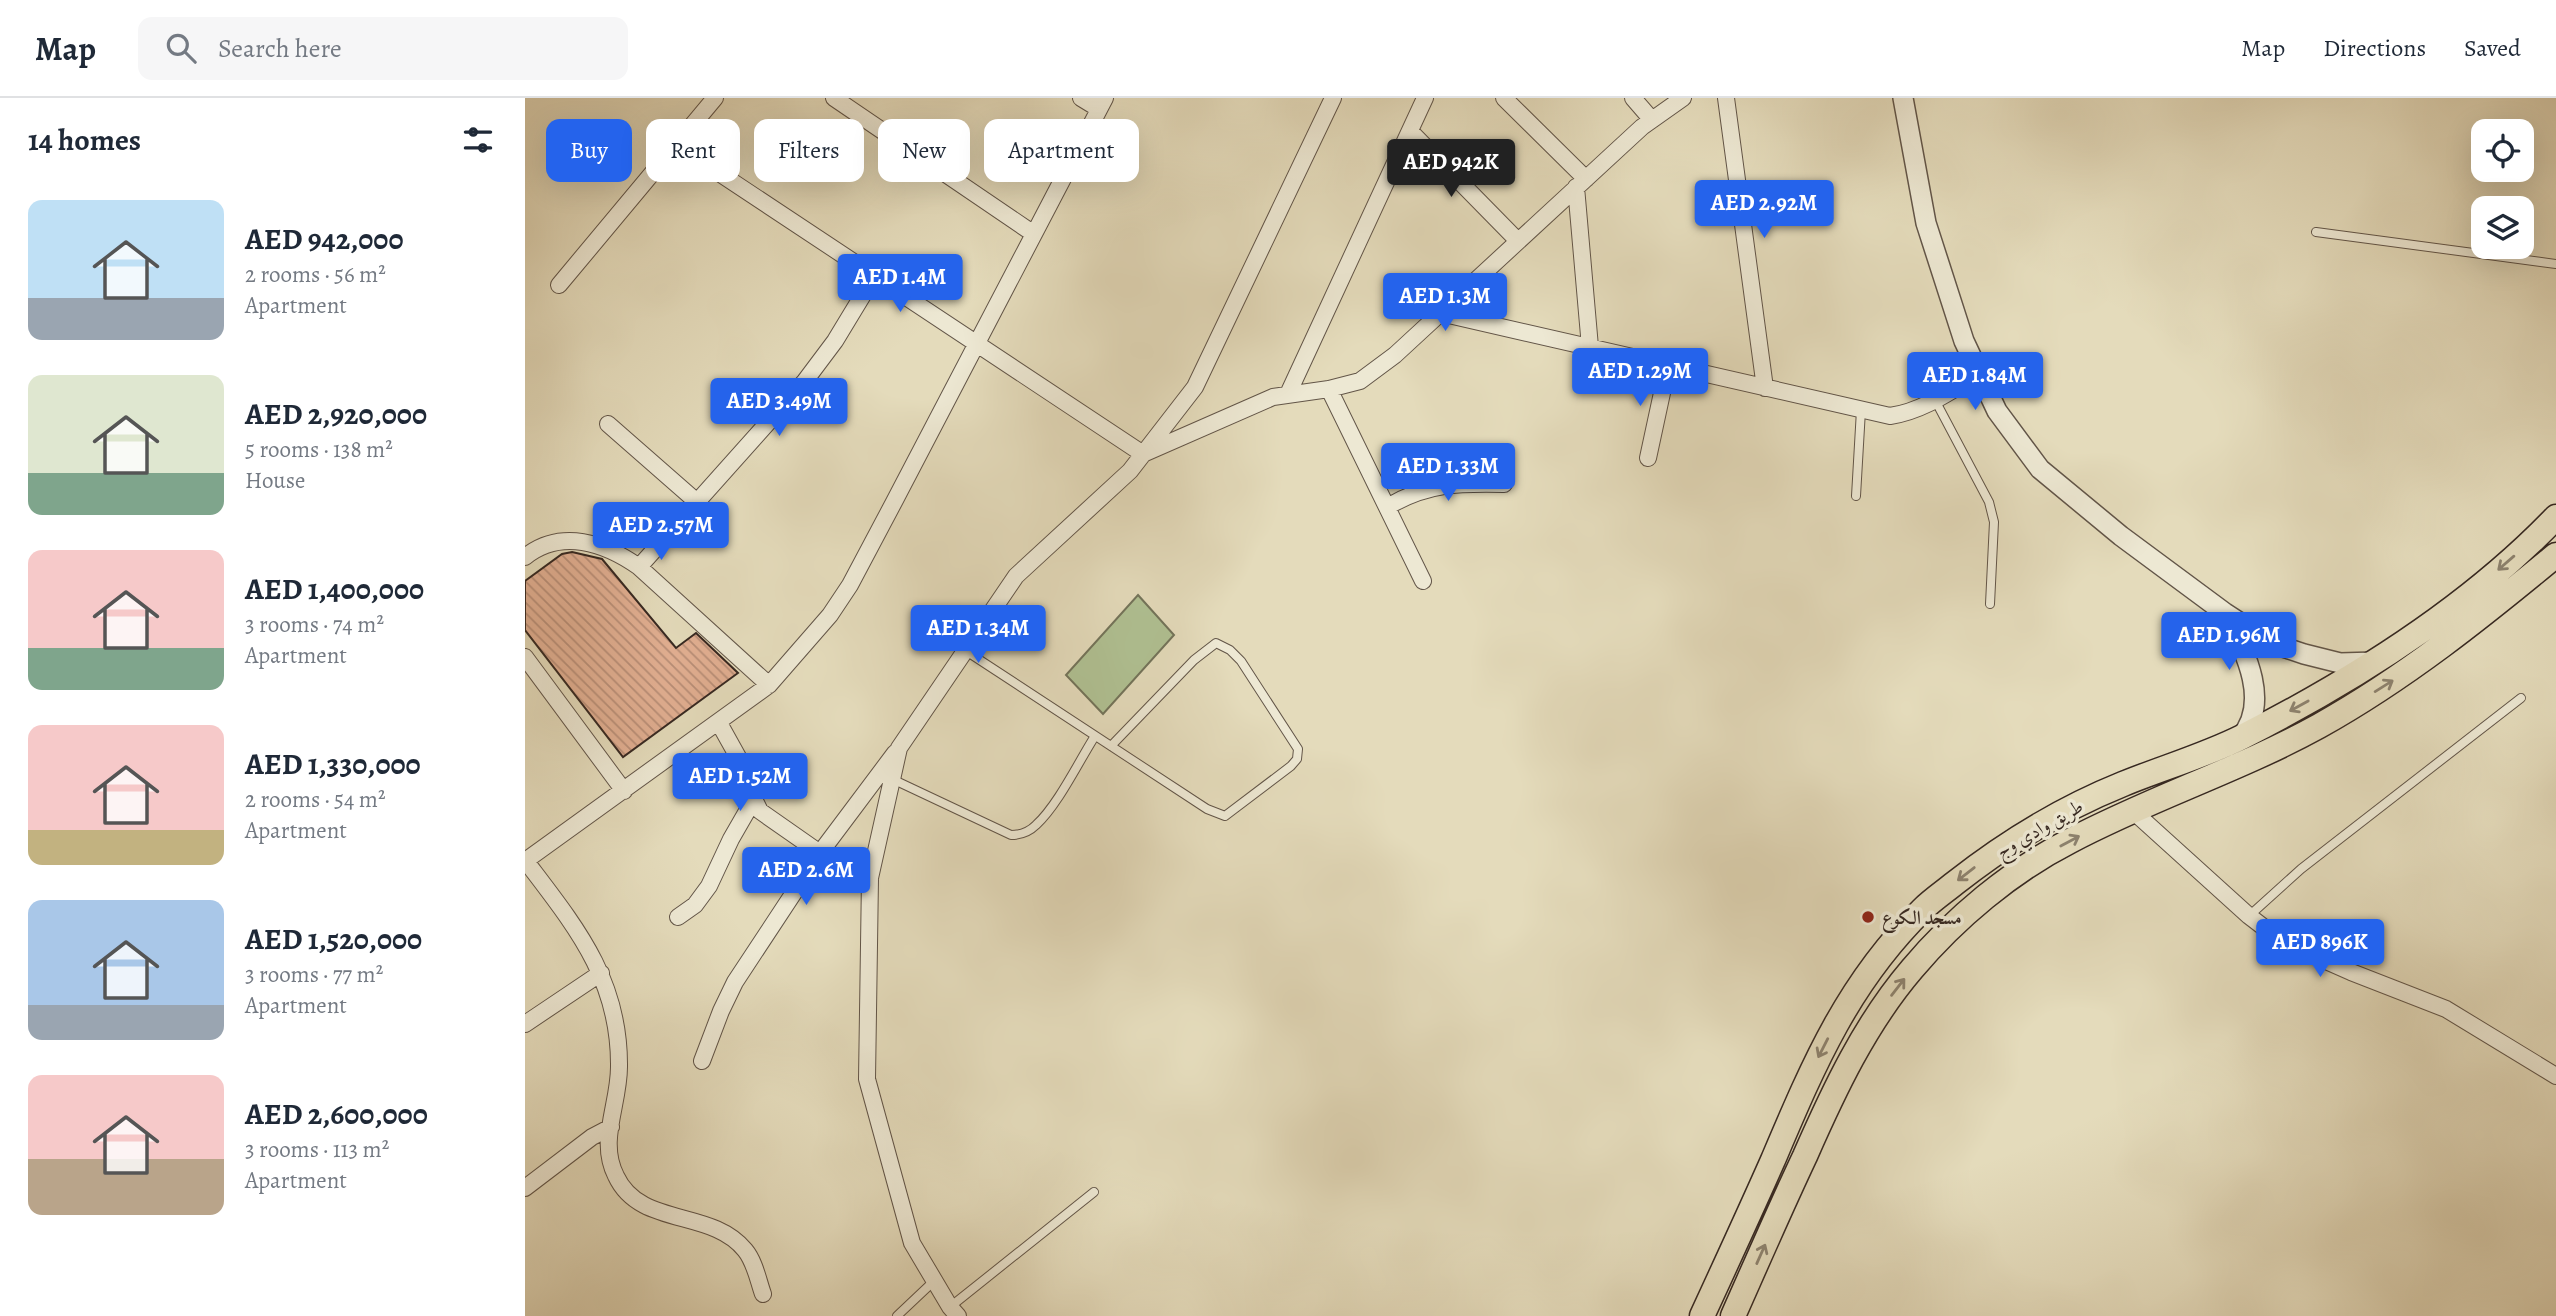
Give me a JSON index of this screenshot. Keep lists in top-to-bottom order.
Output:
{
  "streets": {
    "main road": ["طريق وادي وج"]
  },
  "places": ["مسجد الكوع"],
  "page": {
    "header": "Map",
    "search": "Search here",
    "nav": ["Map", "Directions", "Saved"],
    "heading": "14 homes",
    "chip": [
      "Buy",
      "Rent",
      "Filters",
      "New",
      "Apartment"
    ],
    "price": [
      "AED 942K",
      "AED 2.92M",
      "AED 1.4M",
      "AED 1.3M",
      "AED 1.29M",
      "AED 1.84M",
      "AED 3.49M",
      "AED 1.33M",
      "AED 2.57M",
      "AED 1.34M",
      "AED 1.96M",
      "AED 1.52M",
      "AED 2.6M",
      "AED 896K"
    ],
    "list": [
      {
        "name": "AED 942,000",
        "note": "2 rooms · 56 m² · Apartment"
      },
      {
        "name": "AED 2,920,000",
        "note": "5 rooms · 138 m² · House"
      },
      {
        "name": "AED 1,400,000",
        "note": "3 rooms · 74 m² · Apartment"
      },
      {
        "name": "AED 1,330,000",
        "note": "2 rooms · 54 m² · Apartment"
      },
      {
        "name": "AED 1,520,000",
        "note": "3 rooms · 77 m² · Apartment"
      },
      {
        "name": "AED 2,600,000",
        "note": "3 rooms · 113 m² · Apartment"
      }
    ]
  }
}
